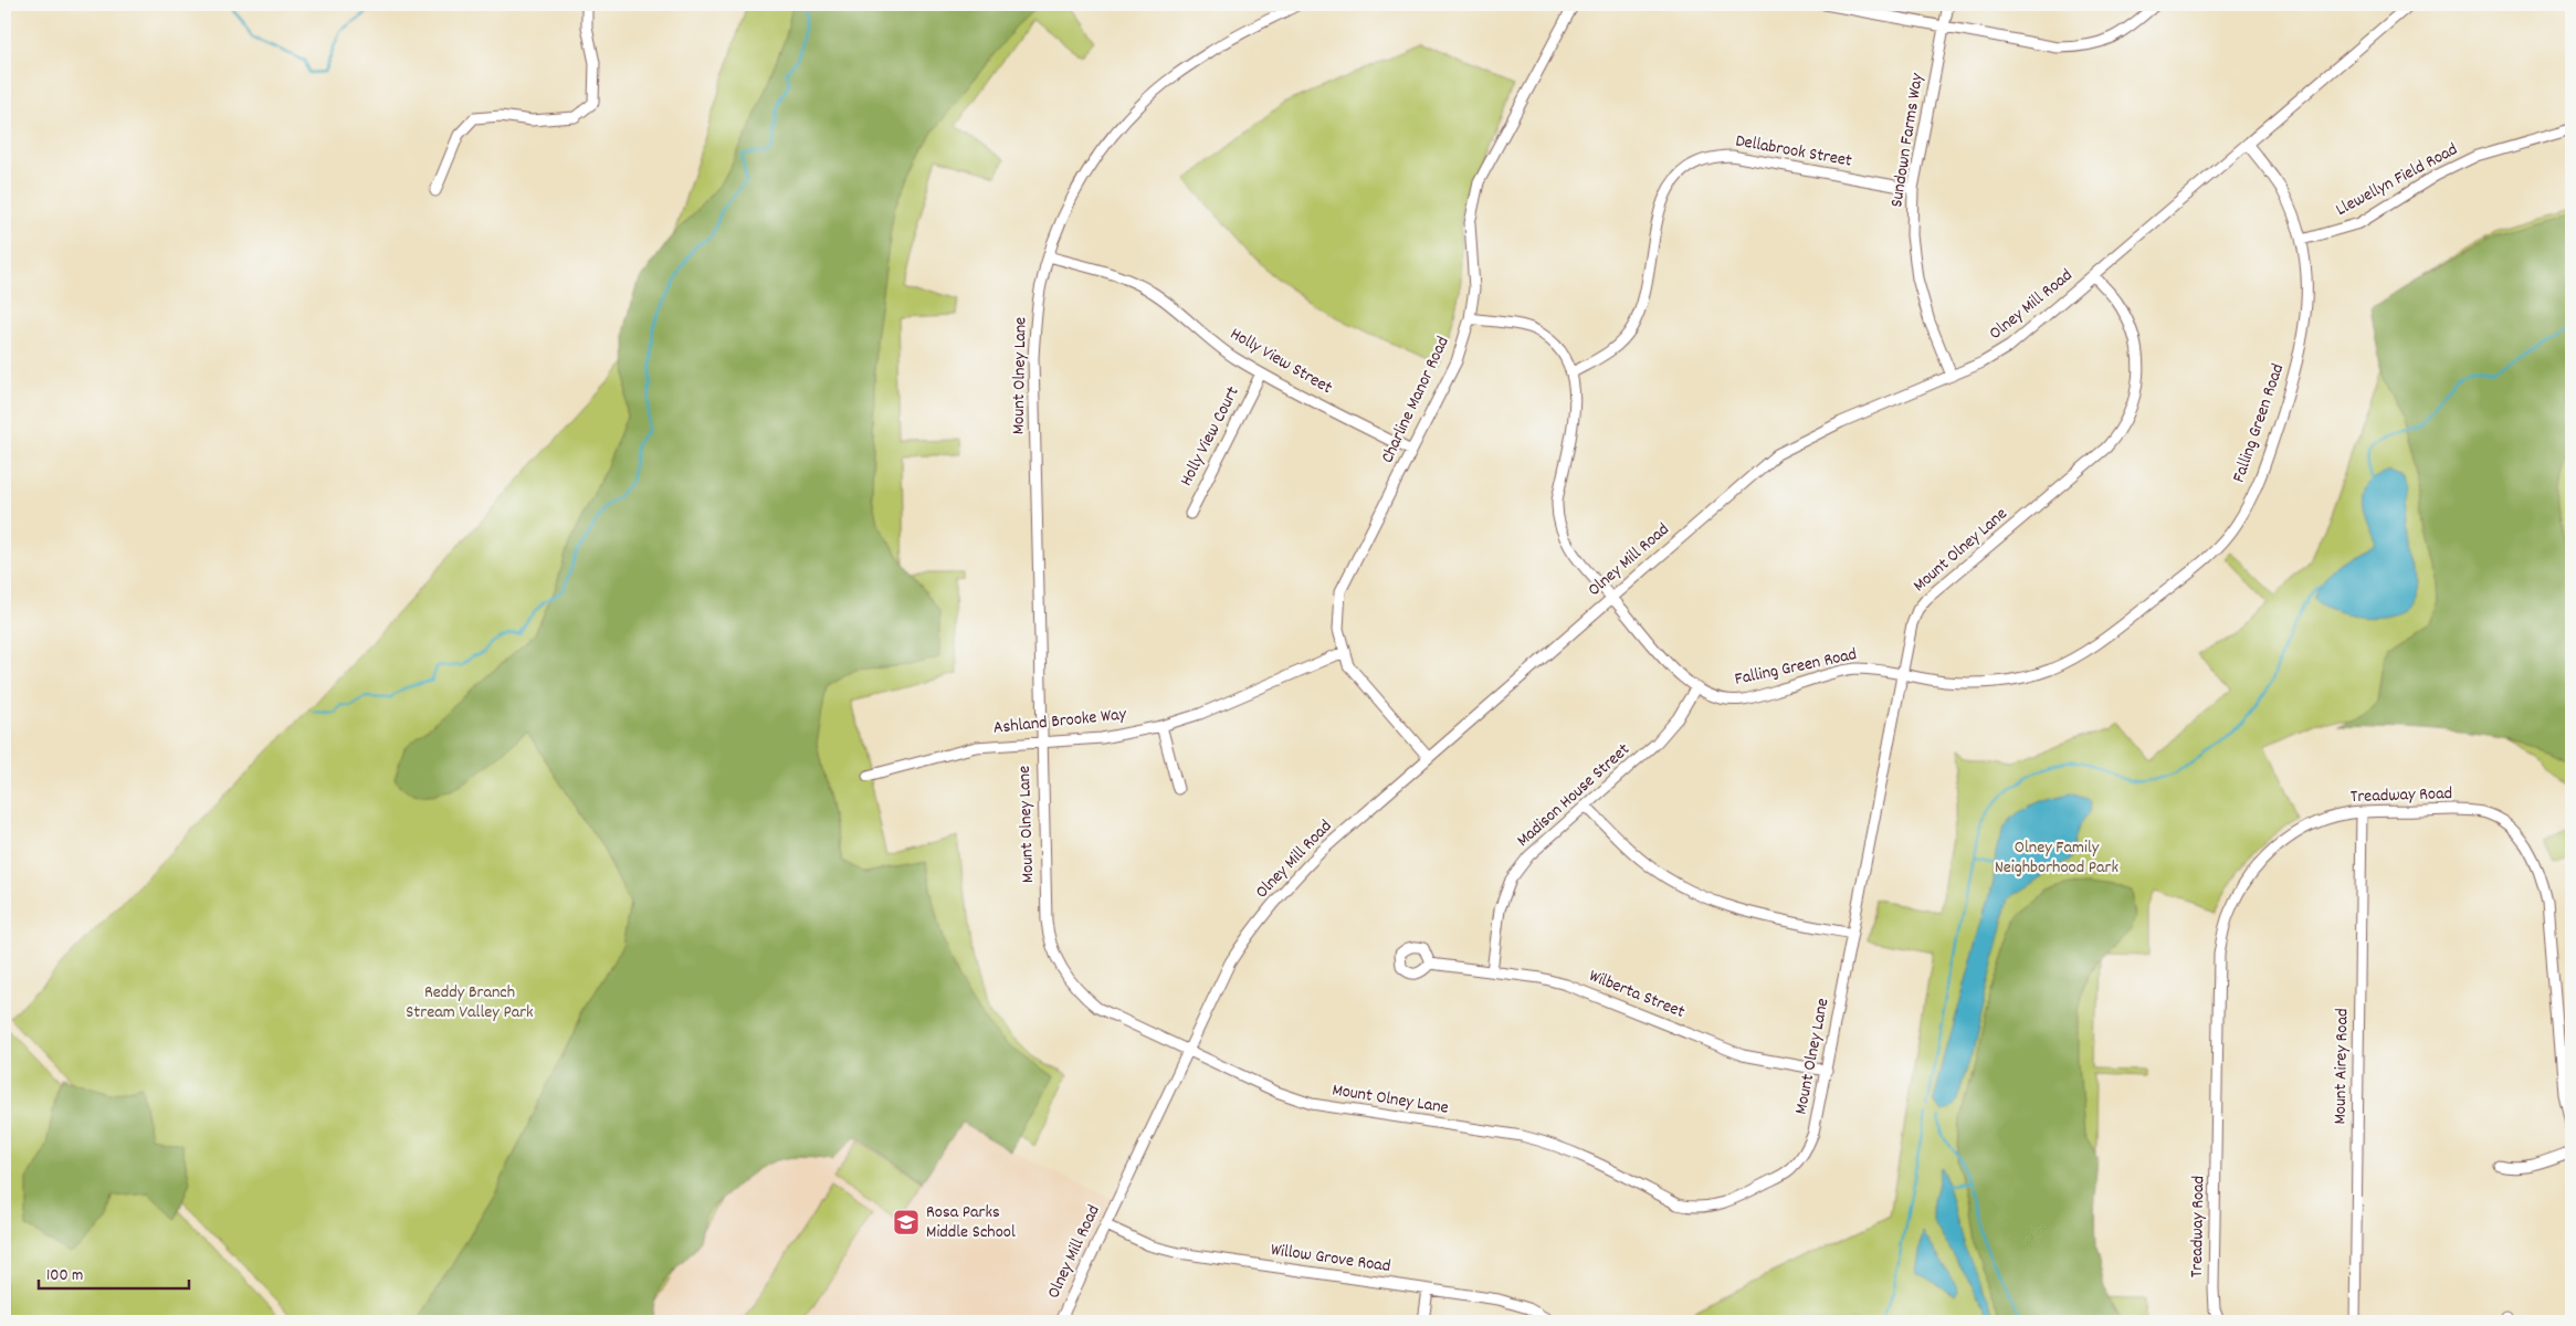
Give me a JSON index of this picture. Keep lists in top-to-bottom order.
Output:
{
  "streets": {
    "street": [
      "Sundown Farms Way",
      "Dellabrook Street",
      "Llewellyn Field Road",
      "Olney Mill Road",
      "Holly View Street",
      "Mount Olney Lane",
      "Charline Manor Road",
      "Falling Green Road",
      "Holly View Court",
      "Ashland Brooke Way",
      "Madison House Street",
      "Treadway Road",
      "Wilberta Street",
      "Mount Airey Road",
      "Willow Grove Road"
    ]
  },
  "crossings": [
    ["Sundown Farms Way", "Dellabrook Street"],
    ["Sundown Farms Way", "Olney Mill Road"],
    ["Dellabrook Street", "Falling Green Road"],
    ["Llewellyn Field Road", "Falling Green Road"],
    ["Olney Mill Road", "Mount Olney Lane"],
    ["Olney Mill Road", "Charline Manor Road"],
    ["Olney Mill Road", "Falling Green Road"],
    ["Olney Mill Road", "Willow Grove Road"],
    ["Holly View Street", "Mount Olney Lane"],
    ["Holly View Street", "Charline Manor Road"],
    ["Holly View Street", "Holly View Court"],
    ["Mount Olney Lane", "Falling Green Road"],
    ["Mount Olney Lane", "Ashland Brooke Way"],
    ["Mount Olney Lane", "Wilberta Street"],
    ["Charline Manor Road", "Falling Green Road"],
    ["Charline Manor Road", "Ashland Brooke Way"],
    ["Falling Green Road", "Madison House Street"],
    ["Madison House Street", "Wilberta Street"],
    ["Treadway Road", "Mount Airey Road"]
  ],
  "parks": ["Olney Family Neighborhood Park", "Reddy Branch Stream Valley Park"],
  "places": {
    "school or university": ["Rosa Parks Middle School"]
  },
  "scale_bar": "100 m"
}
